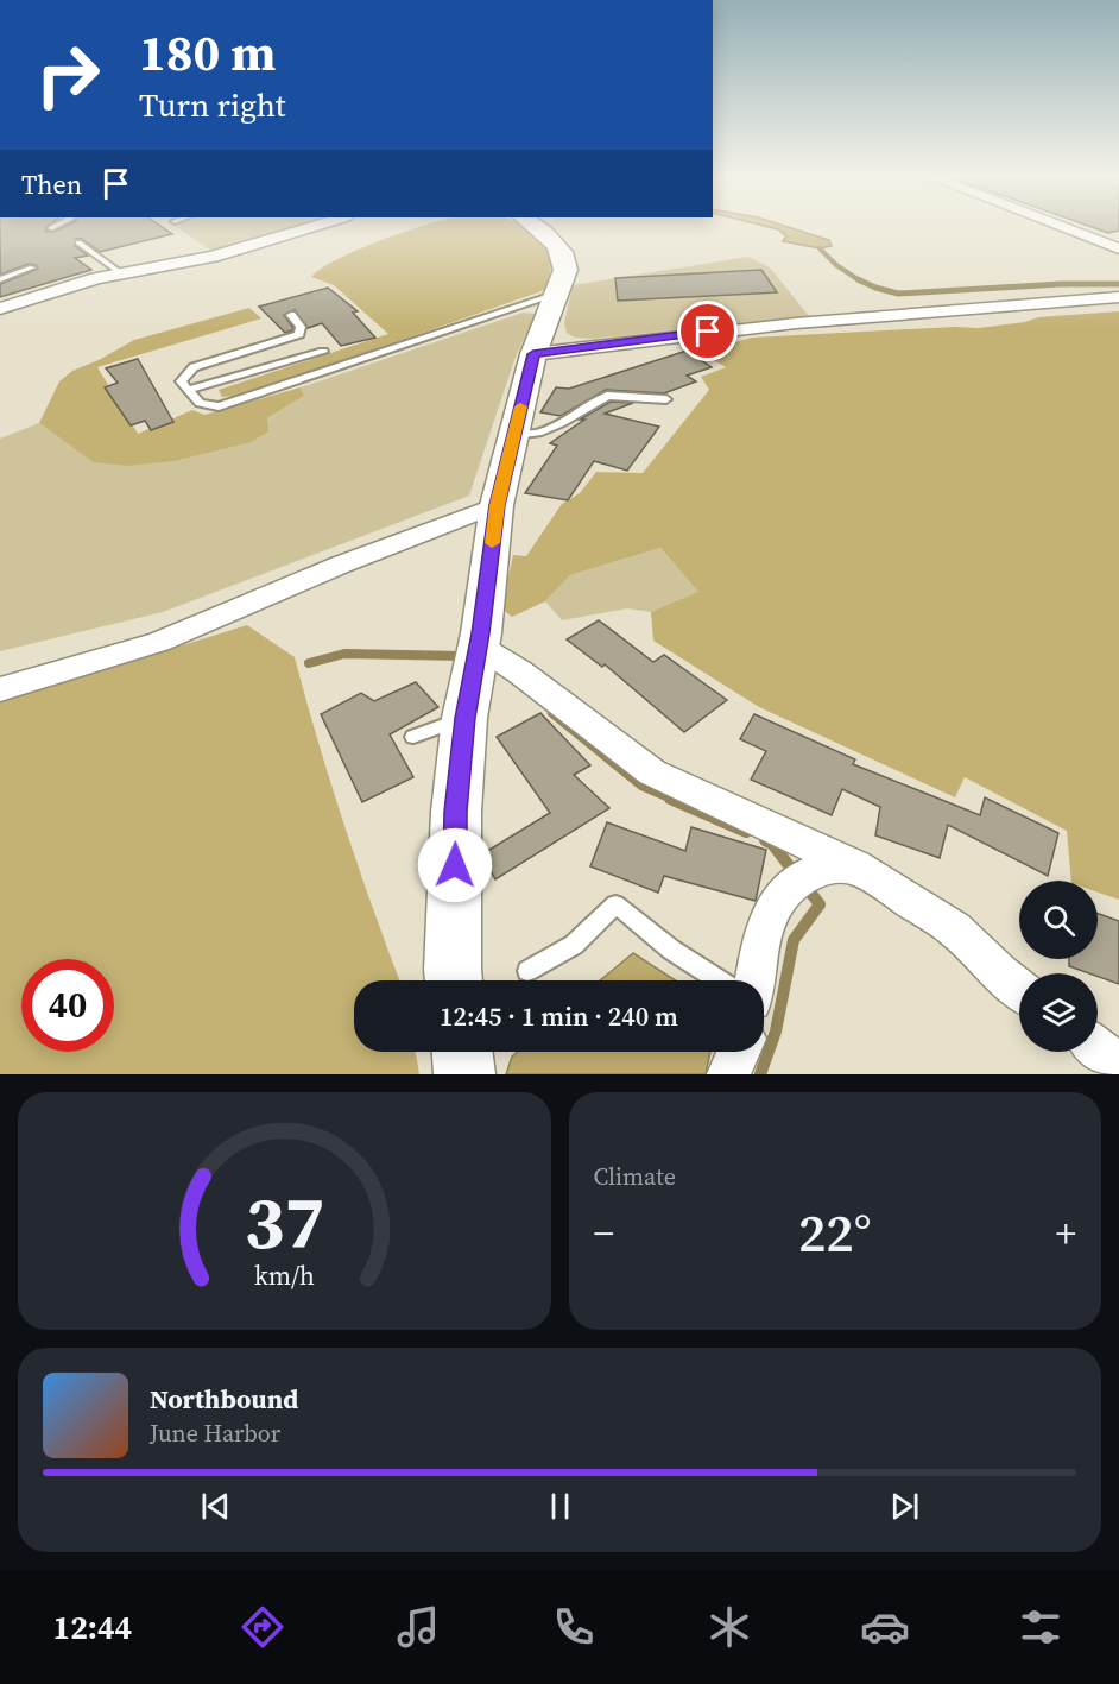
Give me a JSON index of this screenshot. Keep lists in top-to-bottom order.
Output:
{
  "page": {
    "turn": ["180 m", "Turn right"],
    "then": "Then",
    "limit": "40",
    "trip": "12:45 · 1 min · 240 m",
    "tile": "Climate",
    "heat": ["−", "22°", "+"],
    "song": ["Northbound", "June Harbor"],
    "tabs": "12:44",
    "gauge": ["37", "km/h"]
  }
}
